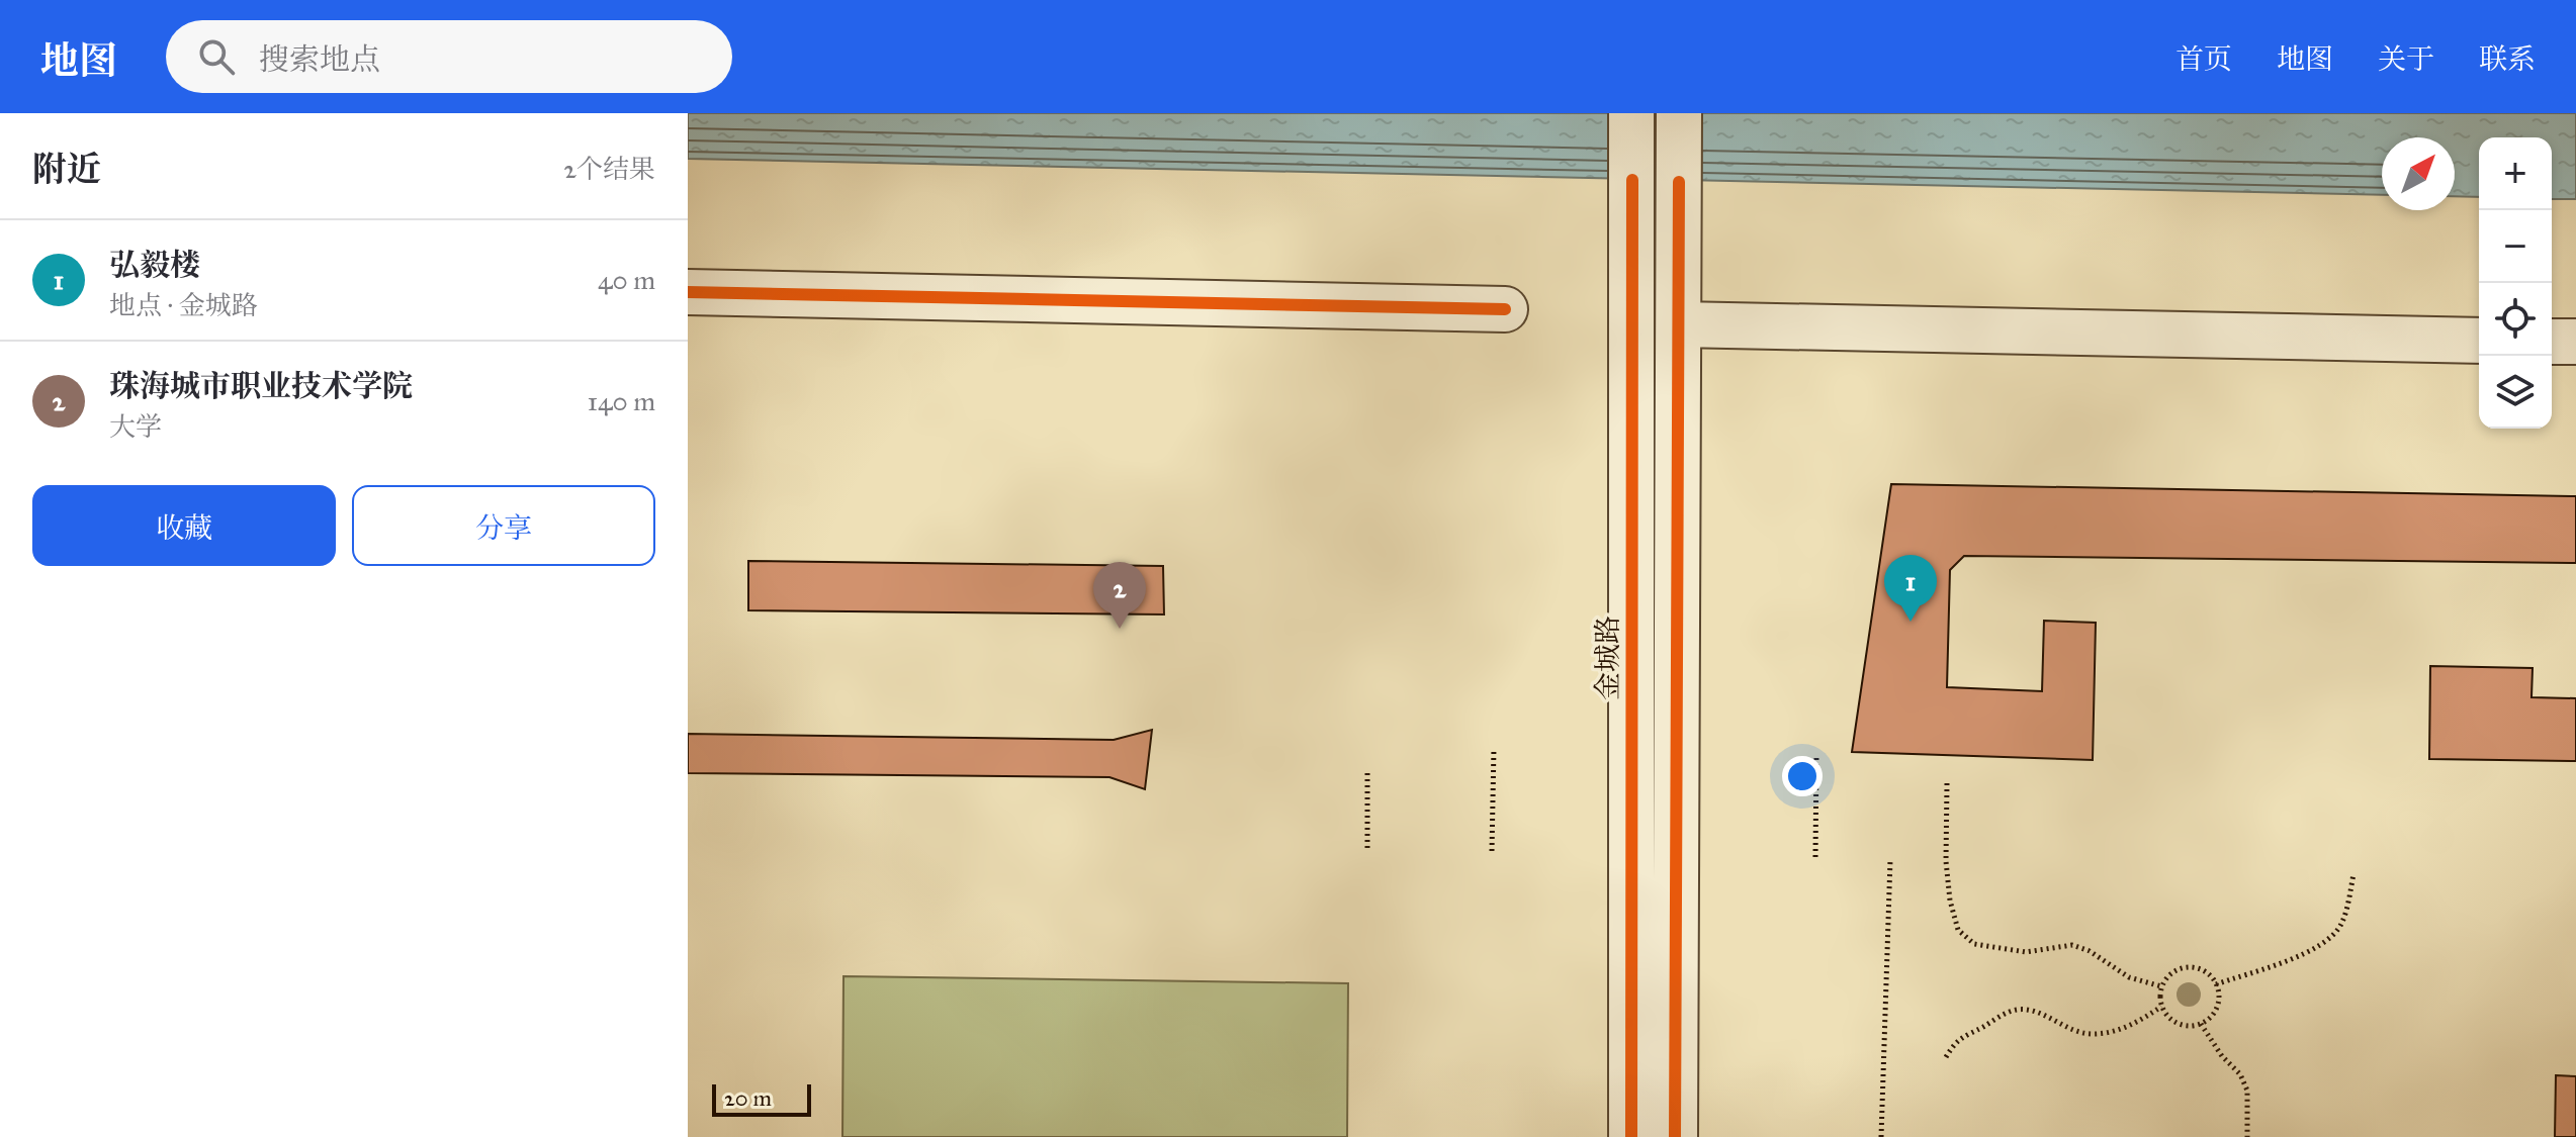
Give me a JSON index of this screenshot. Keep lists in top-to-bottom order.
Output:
{
  "streets": {
    "street": ["金城路"]
  },
  "scale_bar": "20 m",
  "north": "top right",
  "page": {
    "header": "地图",
    "search": "搜索地点",
    "nav": [
      "首页",
      "地图",
      "关于",
      "联系"
    ],
    "heading": ["附近", "2个结果"],
    "map_buttons": ["+", "−"],
    "list": [
      {
        "mark": "1",
        "name": "弘毅楼",
        "note": "地点 · 金城路",
        "value": "40 m"
      },
      {
        "mark": "2",
        "name": "珠海城市职业技术学院",
        "note": "大学",
        "value": "140 m"
      }
    ],
    "buttons": ["收藏", "分享"],
    "pins": ["1", "2"],
    "scale": "20 m"
  }
}
